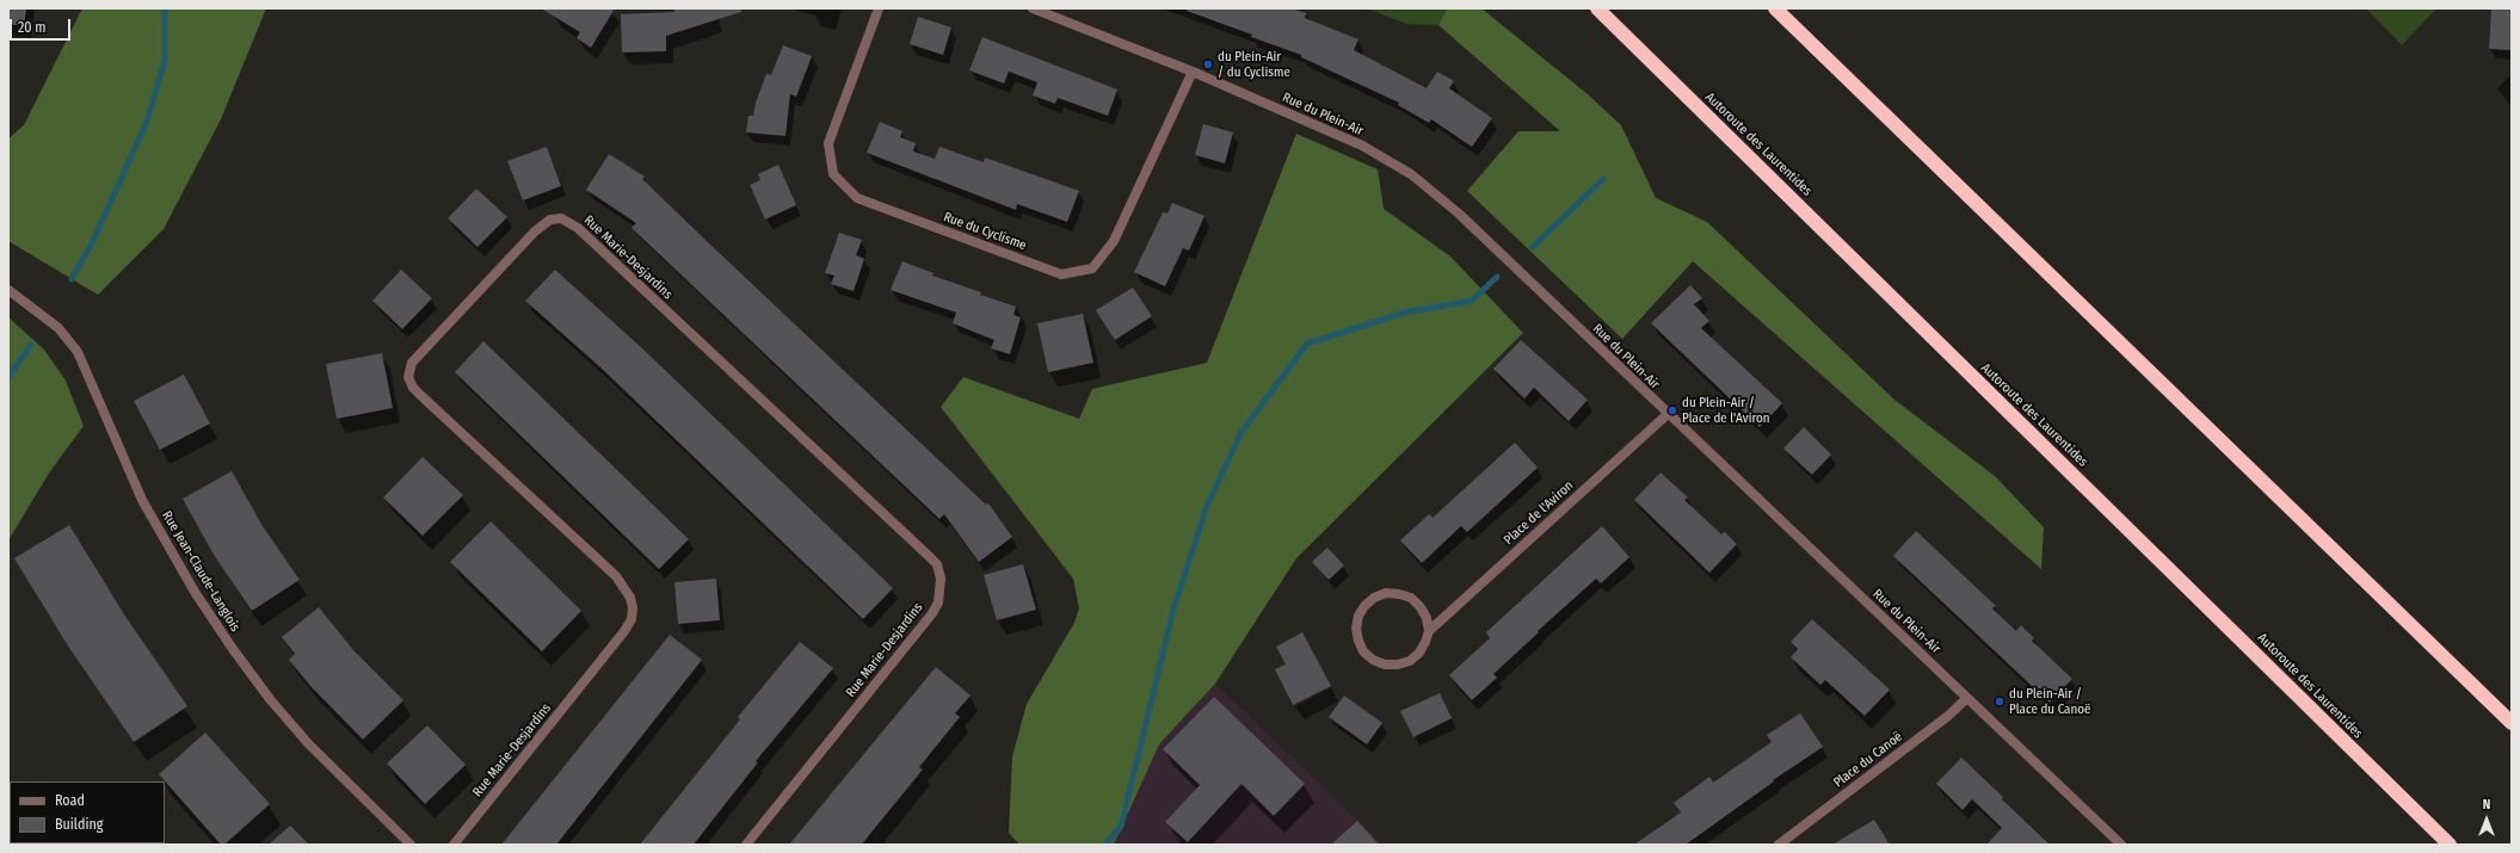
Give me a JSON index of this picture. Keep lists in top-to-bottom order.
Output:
{
  "streets": {
    "highway": ["Autoroute des Laurentides"],
    "street": [
      "Rue du Plein-Air",
      "Rue du Cyclisme",
      "Rue Marie-Desjardins",
      "Place de l'Aviron",
      "Rue Jean-Claude-Langlois",
      "Place du Canoë"
    ]
  },
  "crossings": [
    ["Rue du Plein-Air", "Rue du Cyclisme"],
    ["Rue du Plein-Air", "Place de l'Aviron"],
    ["Rue du Plein-Air", "Place du Canoë"]
  ],
  "places": ["du Plein-Air / du Cyclisme", "du Plein-Air / Place de l'Aviron", "du Plein-Air / Place du Canoë"],
  "legend": ["Road", "Building"],
  "scale_bar": "20 m",
  "north": "top"
}
